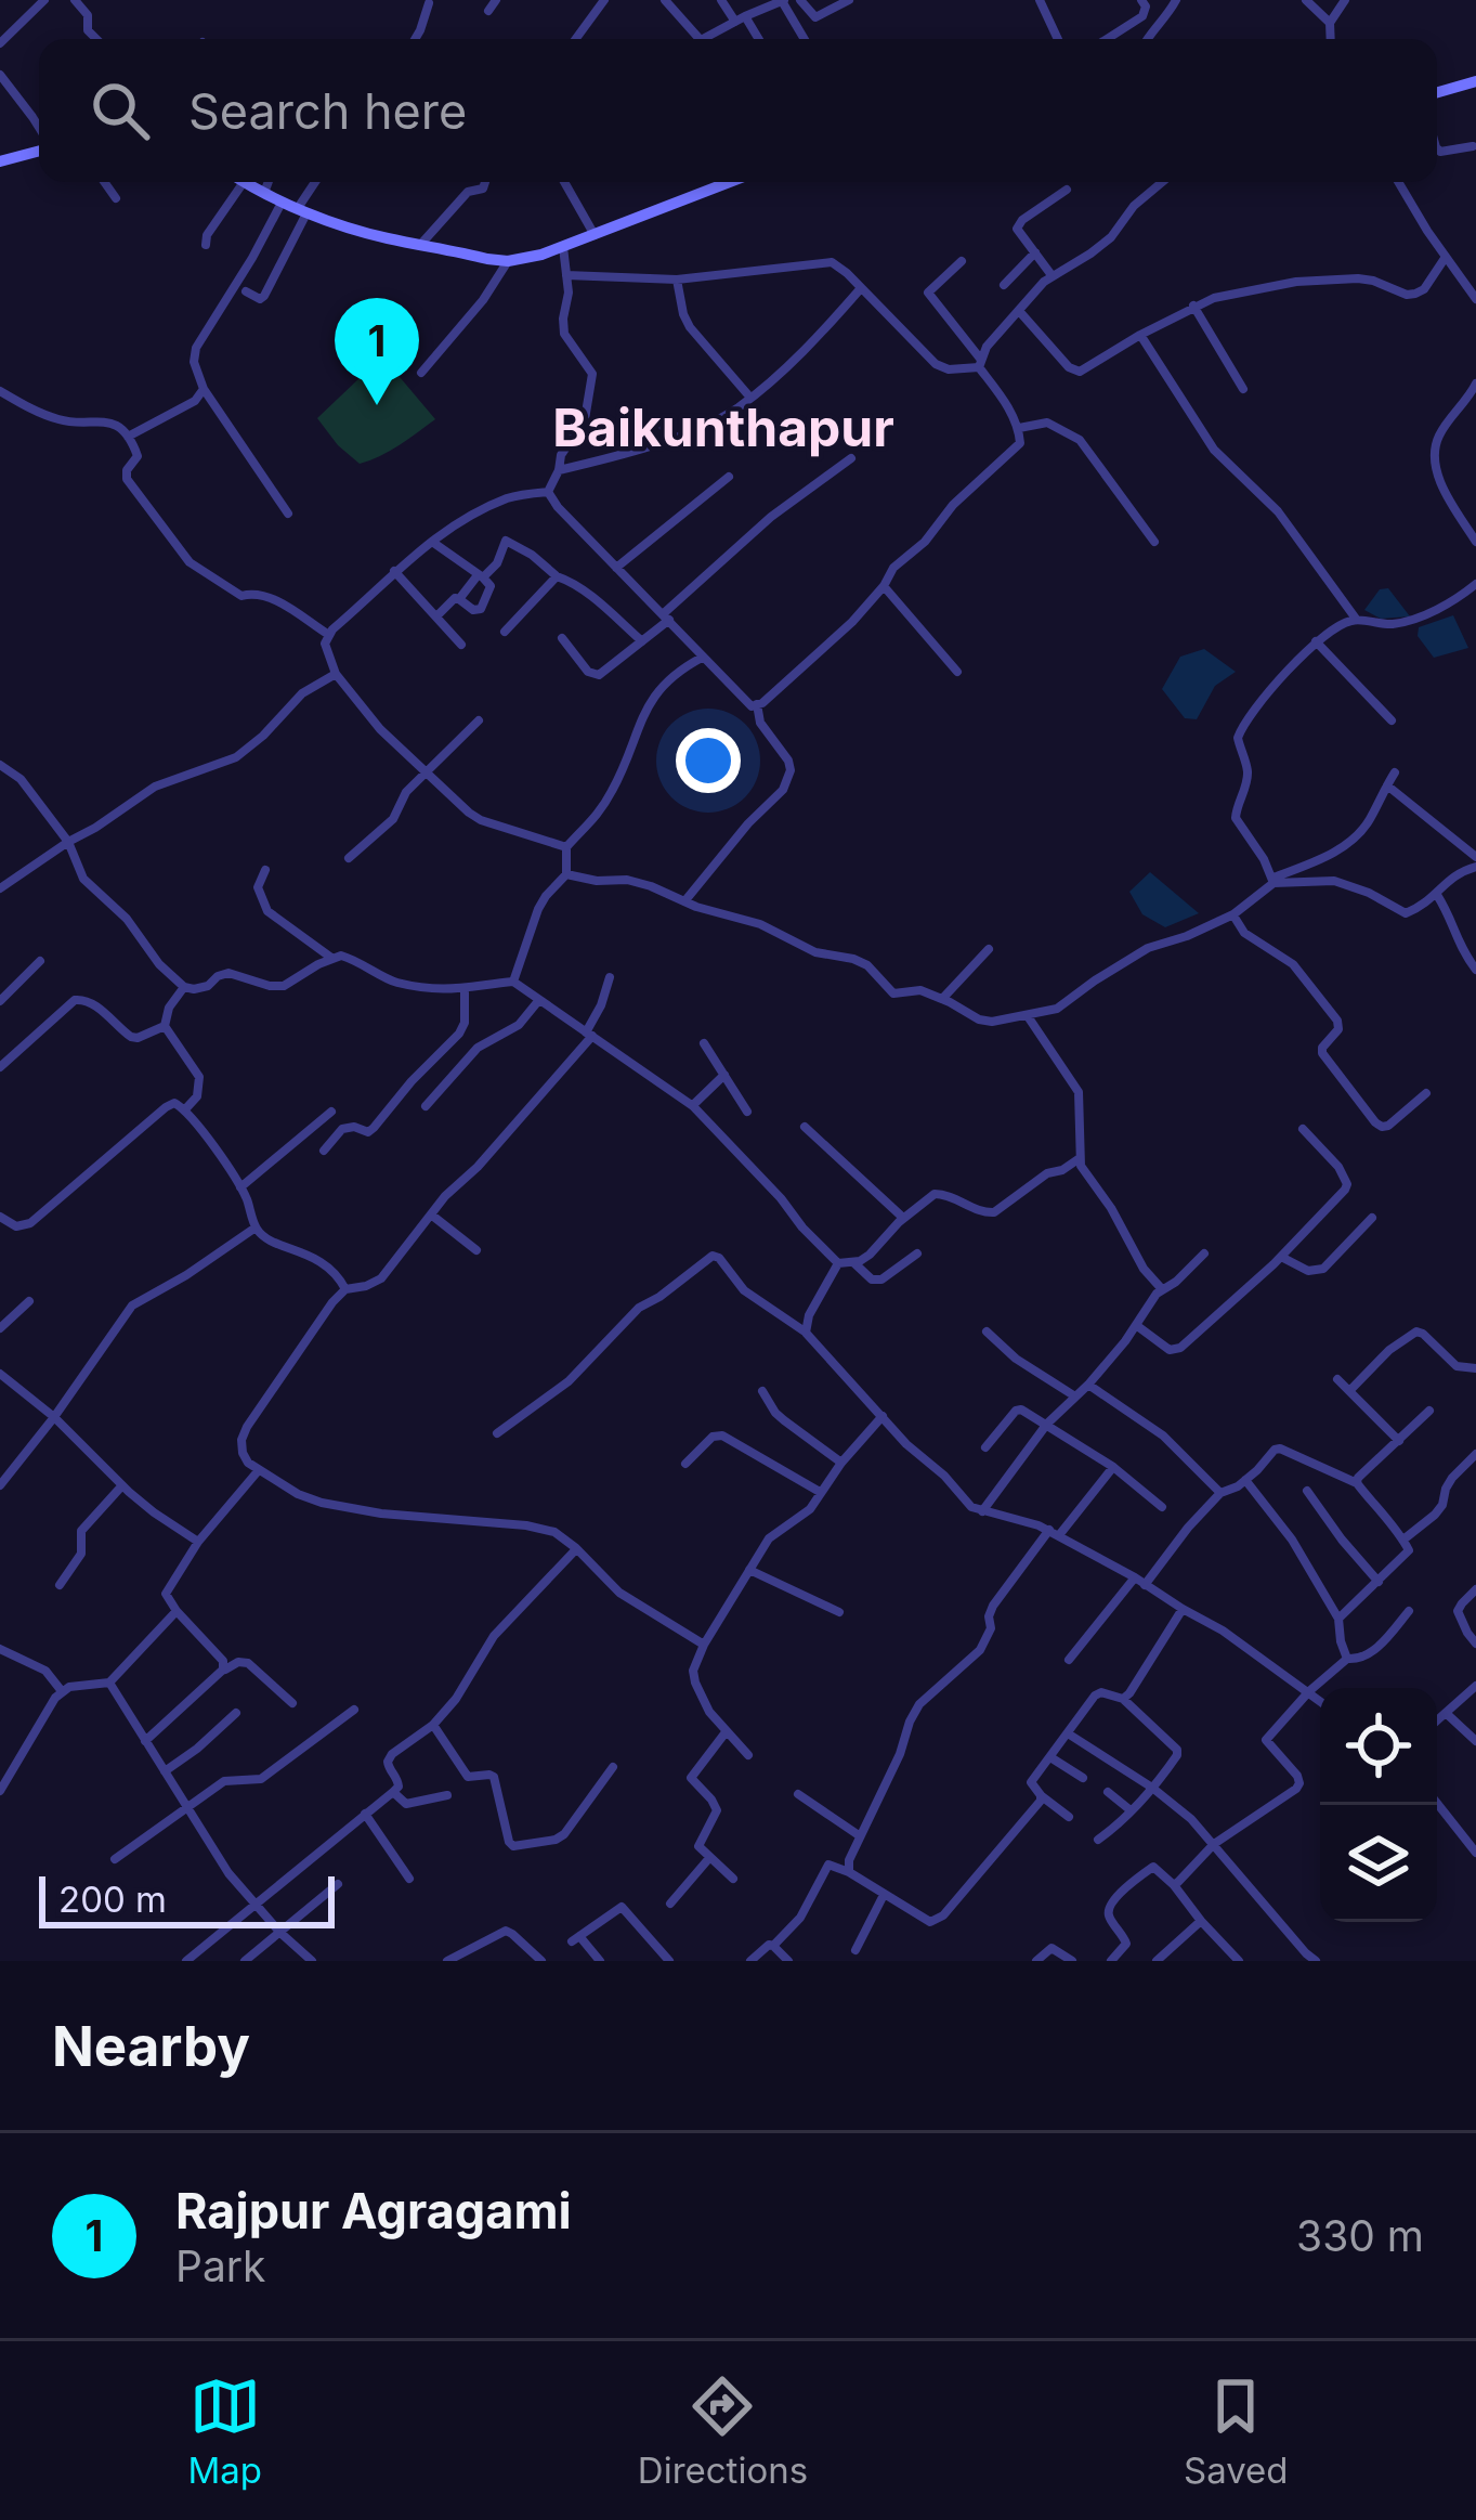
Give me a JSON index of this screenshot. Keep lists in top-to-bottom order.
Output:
{
  "districts": ["Baikunthapur"],
  "scale_bar": "200 m",
  "page": {
    "search": "Search here",
    "pins": "1",
    "scale": "200 m",
    "heading": "Nearby",
    "list": [
      {
        "mark": "1",
        "name": "Rajpur Agragami",
        "note": "Park",
        "value": "330 m"
      }
    ],
    "nav": ["Map", "Directions", "Saved"]
  }
}
